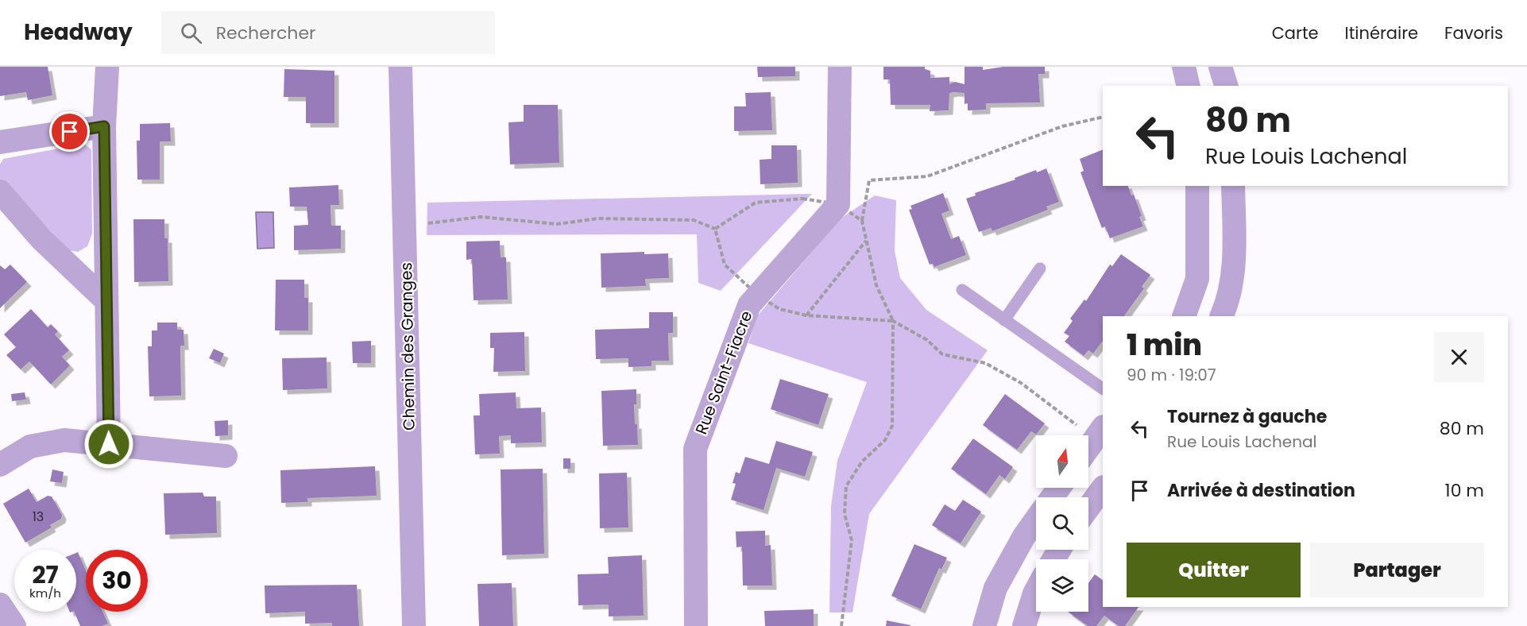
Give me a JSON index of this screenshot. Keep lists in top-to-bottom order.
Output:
{
  "streets": {
    "street": ["Chemin des Granges", "Rue Saint-Fiacre"]
  },
  "house_numbers": ["13"],
  "north": "top",
  "page": {
    "header": "Headway",
    "search": "Rechercher",
    "nav": ["Carte", "Itinéraire", "Favoris"],
    "turn": ["80 m", "Rue Louis Lachenal"],
    "heading": ["1 min", "90 m · 19:07"],
    "list": [
      {
        "name": "Tournez à gauche",
        "note": "Rue Louis Lachenal",
        "value": "80 m"
      },
      {
        "name": "Arrivée à destination",
        "value": "10 m"
      }
    ],
    "buttons": ["Quitter", "Partager"],
    "speed": "27 km/h",
    "limit": "30"
  }
}
